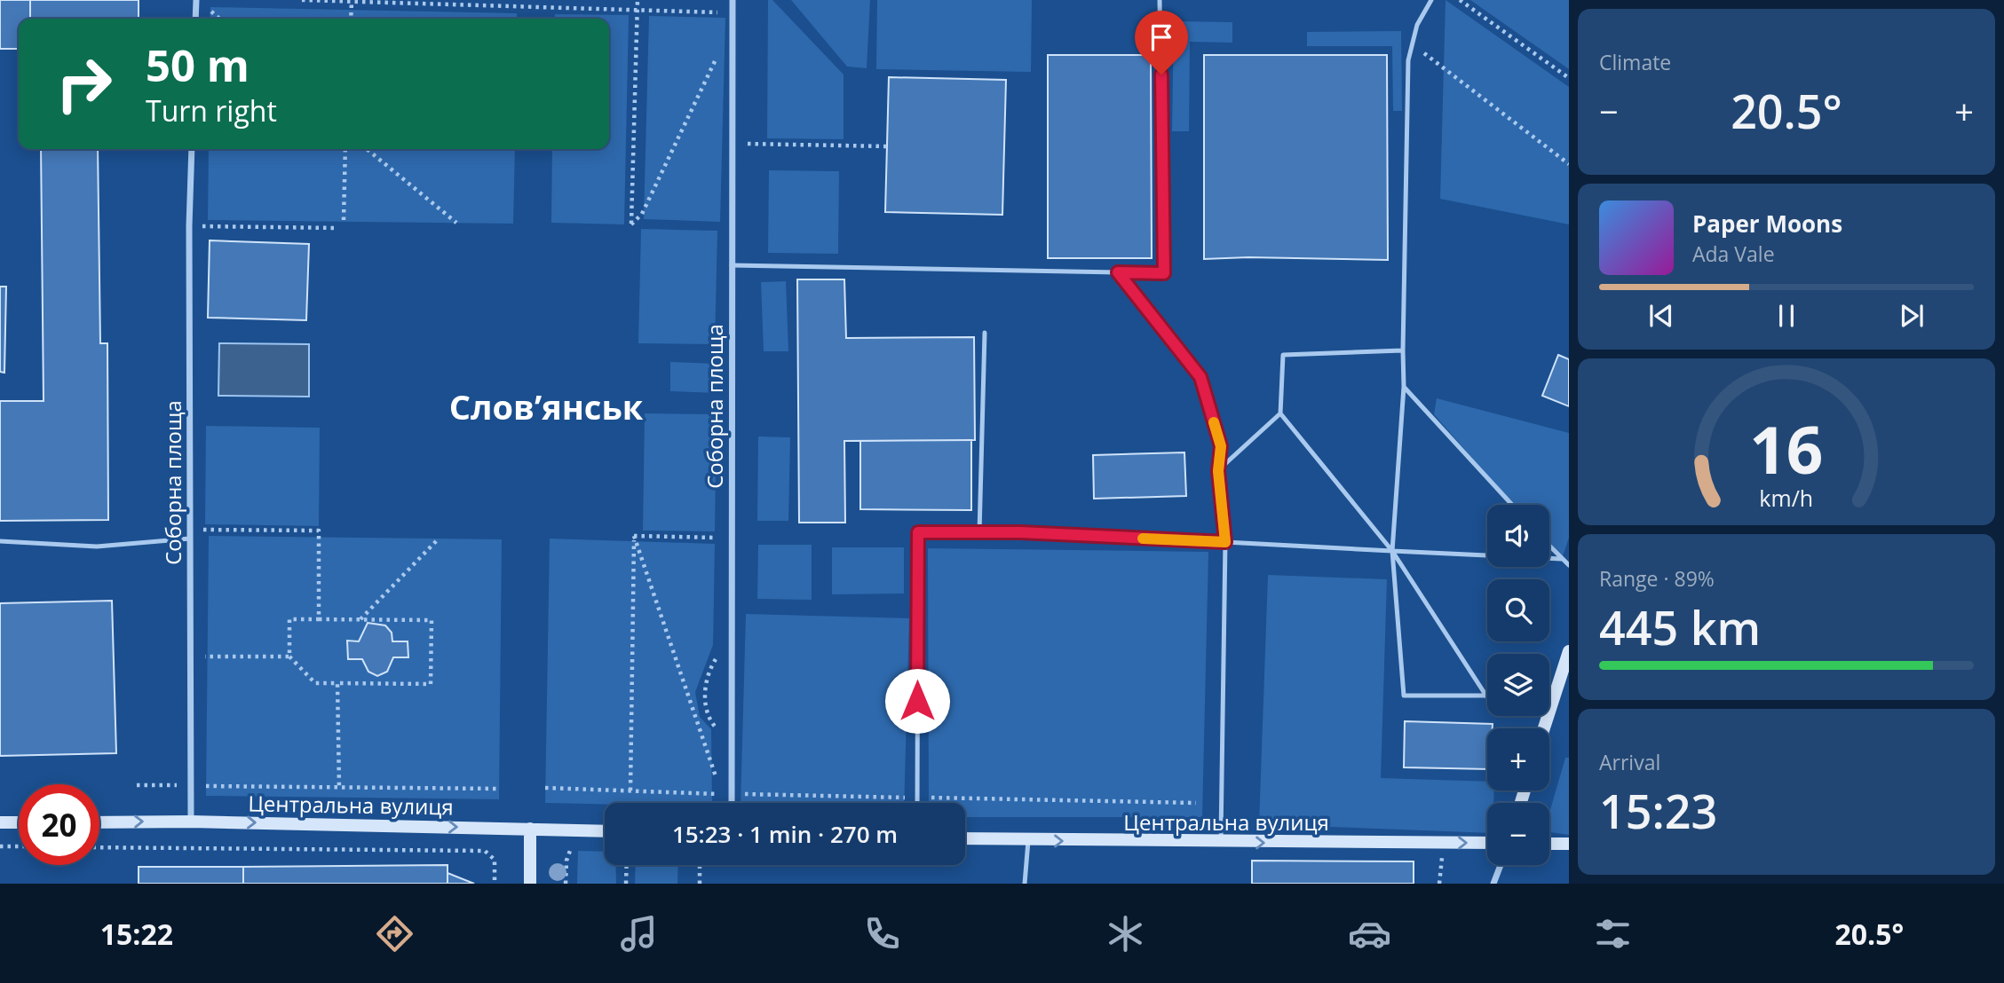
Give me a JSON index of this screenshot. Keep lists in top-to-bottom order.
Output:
{
  "streets": {
    "street": ["Соборна площа", "Центральна вулиця"]
  },
  "crossings": [
    ["Соборна площа", "Центральна вулиця"]
  ],
  "one_way": ["Центральна вулиця"],
  "districts": ["Слов’янськ"],
  "page": {
    "tile": [
      "Climate",
      ["Range · 89%", "445 km"],
      ["Arrival", "15:23"]
    ],
    "turn": ["50 m", "Turn right"],
    "heat": ["−", "20.5°", "+"],
    "song": ["Paper Moons", "Ada Vale"],
    "map_buttons": ["+", "−"],
    "limit": "20",
    "trip": "15:23 · 1 min · 270 m",
    "tabs": ["15:22", "20.5°"],
    "gauge": ["16", "km/h"]
  }
}
